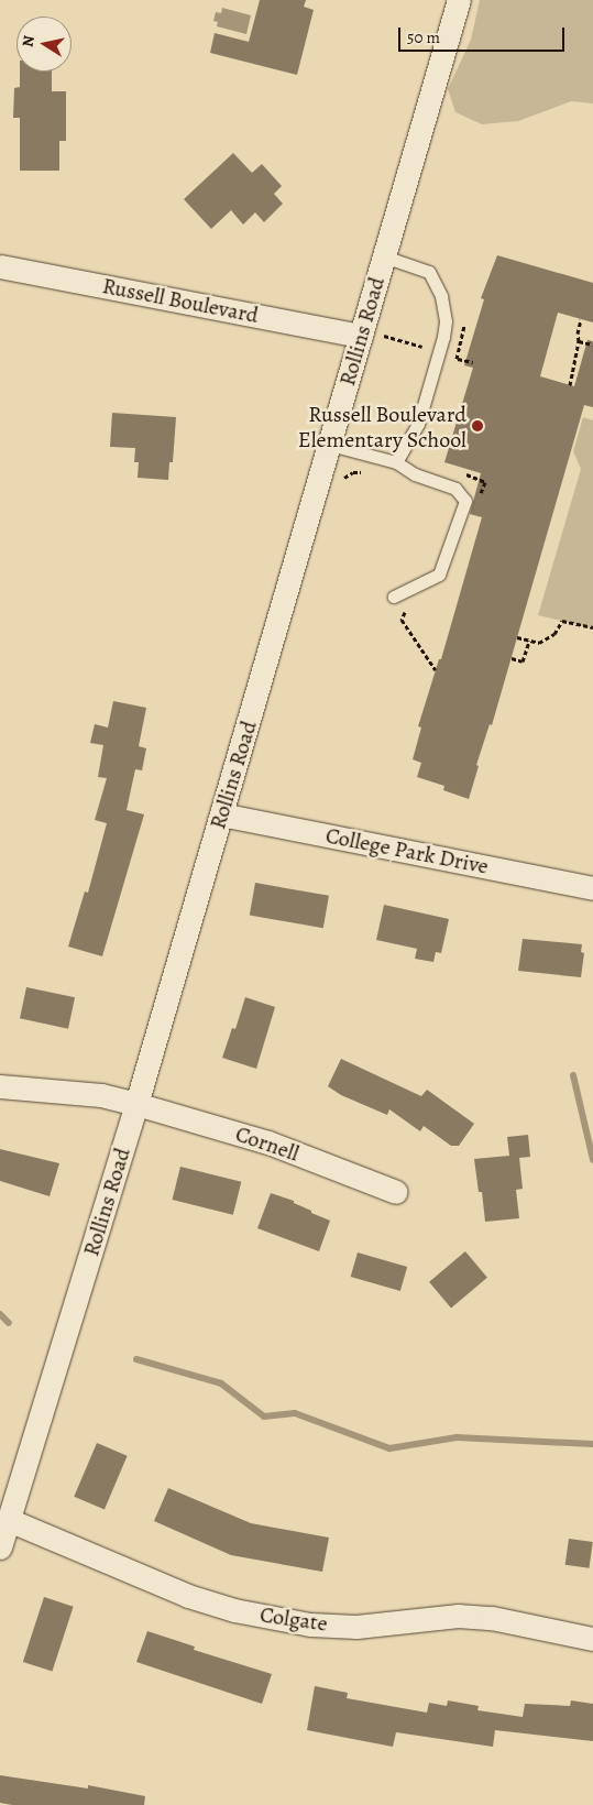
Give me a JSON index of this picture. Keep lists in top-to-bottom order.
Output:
{
  "streets": {
    "street": [
      "Russell Boulevard",
      "Rollins Road",
      "College Park Drive",
      "Cornell",
      "Colgate"
    ]
  },
  "crossings": [
    ["Russell Boulevard", "Rollins Road"],
    ["Rollins Road", "College Park Drive"],
    ["Rollins Road", "Cornell"],
    ["Rollins Road", "Colgate"]
  ],
  "places": ["Russell Boulevard Elementary School"],
  "scale_bar": "50 m",
  "north": "left"
}
